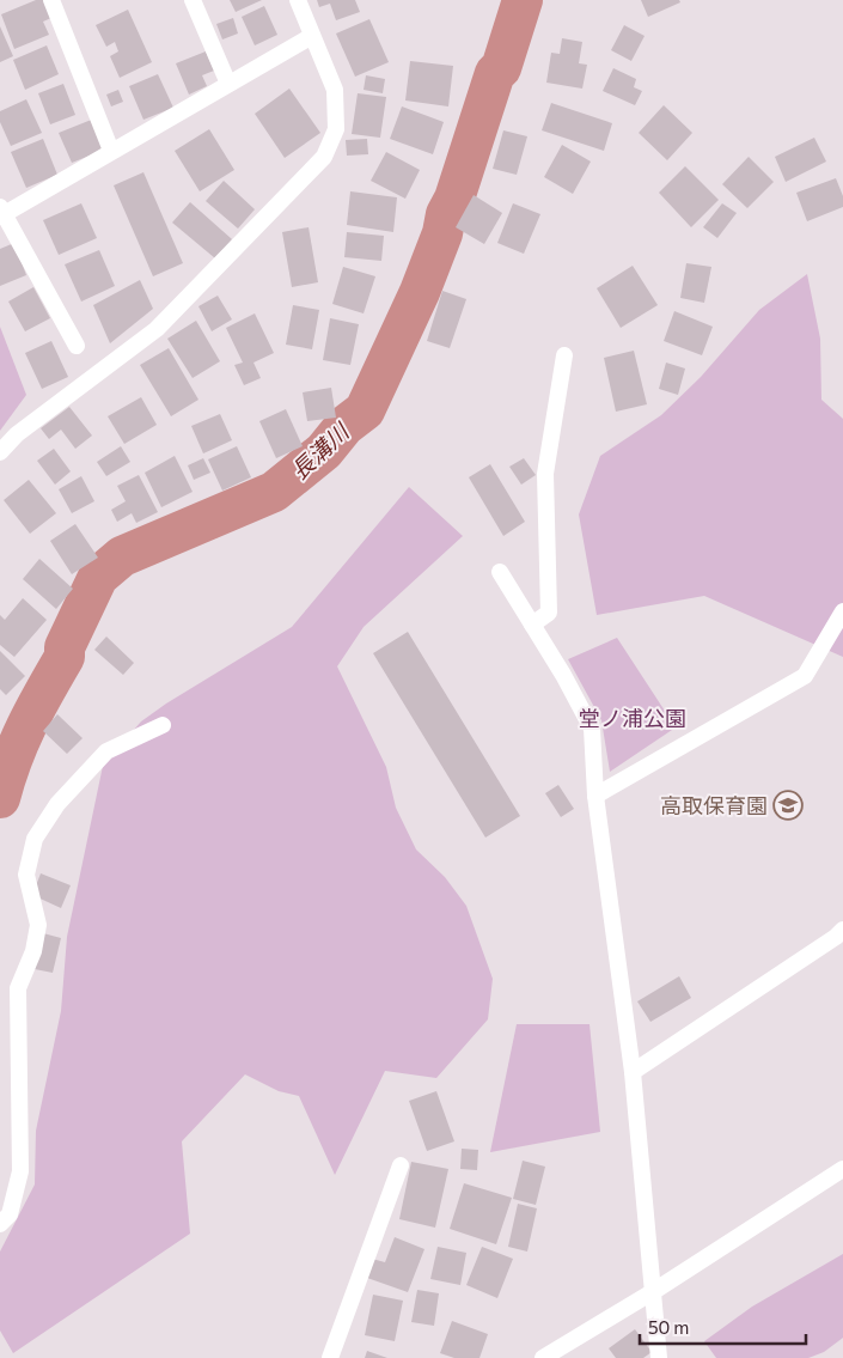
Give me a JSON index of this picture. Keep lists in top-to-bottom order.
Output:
{
  "water": ["長溝川"],
  "parks": ["堂ノ浦公園"],
  "places": {
    "school or university": ["高取保育園"]
  },
  "scale_bar": "50 m"
}
